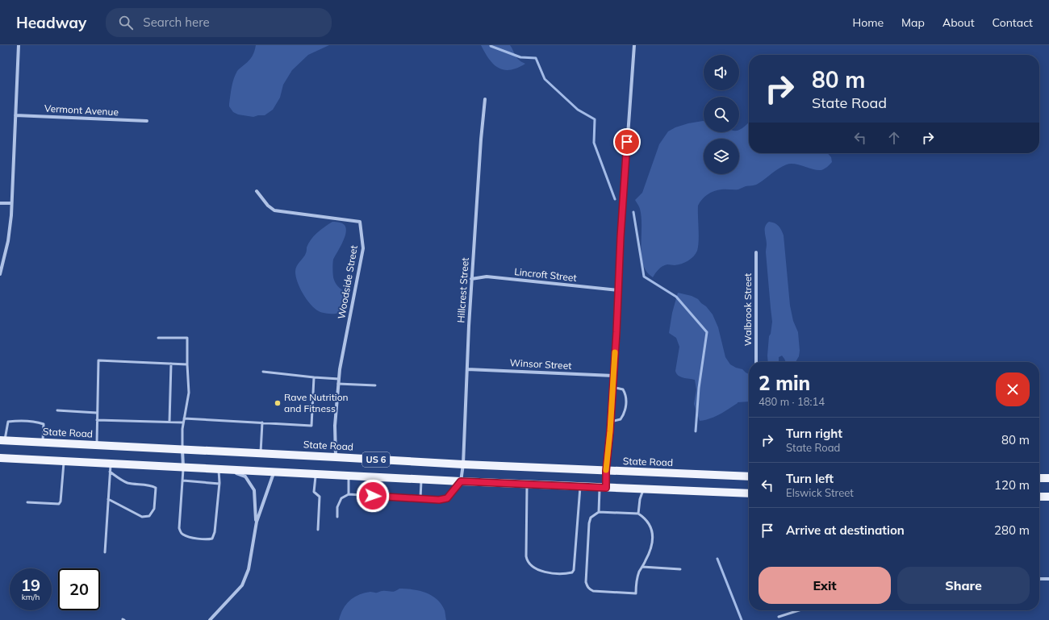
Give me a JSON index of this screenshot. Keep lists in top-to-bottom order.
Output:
{
  "streets": {
    "main road": ["State Road", "US 6"],
    "street": [
      "Vermont Avenue",
      "Lincroft Street",
      "Woodside Street",
      "Hillcrest Street",
      "Walbrook Street",
      "Winsor Street"
    ]
  },
  "crossings": [
    ["Lincroft Street", "Hillcrest Street"],
    ["Woodside Street", "State Road"],
    ["Hillcrest Street", "Winsor Street"],
    ["Hillcrest Street", "State Road"],
    ["Hillcrest Street", "US 6"]
  ],
  "places": ["Rave Nutrition and Fitness"],
  "page": {
    "header": "Headway",
    "search": "Search here",
    "nav": [
      "Home",
      "Map",
      "About",
      "Contact"
    ],
    "turn": ["80 m", "State Road"],
    "heading": ["2 min", "480 m · 18:14"],
    "list": [
      {
        "name": "Turn right",
        "note": "State Road",
        "value": "80 m"
      },
      {
        "name": "Turn left",
        "note": "Elswick Street",
        "value": "120 m"
      },
      {
        "name": "Arrive at destination",
        "value": "280 m"
      }
    ],
    "buttons": ["Exit", "Share"],
    "speed": "19 km/h",
    "limit": "20"
  }
}
